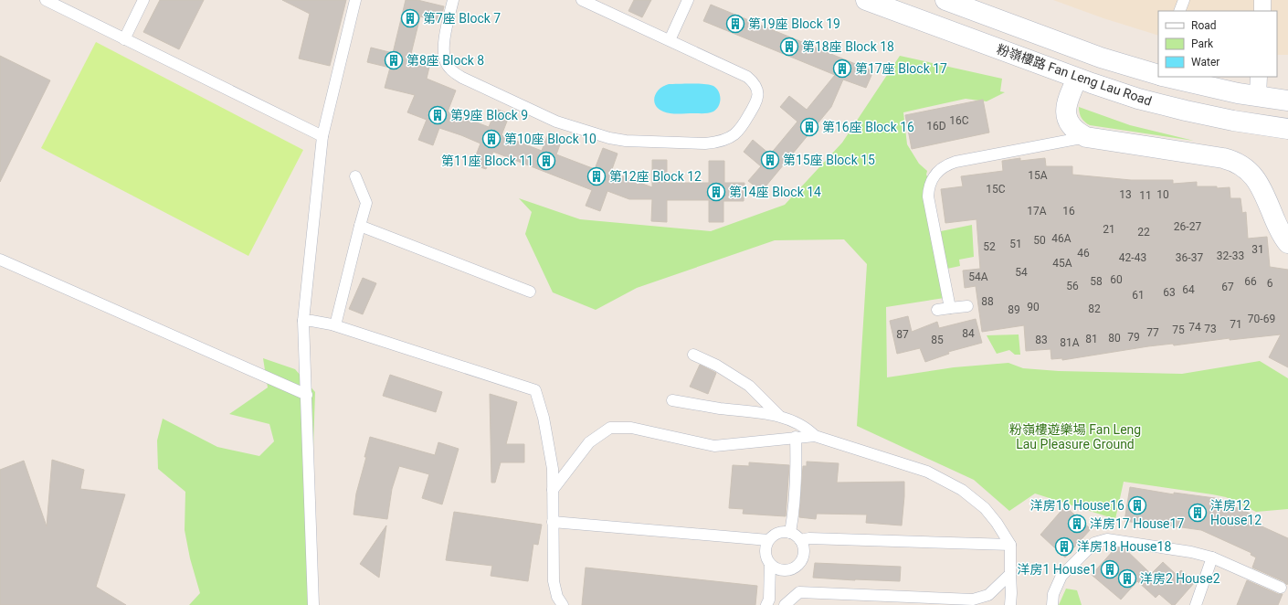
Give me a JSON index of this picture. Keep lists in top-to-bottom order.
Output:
{
  "streets": {
    "street": ["粉嶺樓路 Fan Leng Lau Road"]
  },
  "parks": ["粉嶺樓遊樂場 Fan Leng Lau Pleasure Ground"],
  "places": {
    "building": [
      "第7座 Block 7",
      "第19座 Block 19",
      "第18座 Block 18",
      "第8座 Block 8",
      "第17座 Block 17",
      "第9座 Block 9",
      "第16座 Block 16",
      "第10座 Block 10",
      "第15座 Block 15",
      "第11座 Block 11",
      "第12座 Block 12",
      "第14座 Block 14",
      "洋房16 House16",
      "洋房12 House12",
      "洋房17 House17",
      "洋房18 House18",
      "洋房1 House1",
      "洋房2 House2"
    ]
  },
  "house_numbers": [
    "16C",
    "16D",
    "15A",
    "15C",
    "13",
    "10",
    "11",
    "17A",
    "16",
    "26-27",
    "21",
    "22",
    "46A",
    "50",
    "51",
    "52",
    "31",
    "46",
    "32-33",
    "42-43",
    "36-37",
    "45A",
    "54",
    "54A",
    "60",
    "58",
    "66",
    "6",
    "56",
    "67",
    "64",
    "63",
    "61",
    "88",
    "90",
    "82",
    "89",
    "70-69",
    "71",
    "74",
    "73",
    "75",
    "77",
    "84",
    "87",
    "79",
    "80",
    "81",
    "85",
    "83",
    "81A"
  ],
  "legend": ["Road", "Park", "Water"]
}
